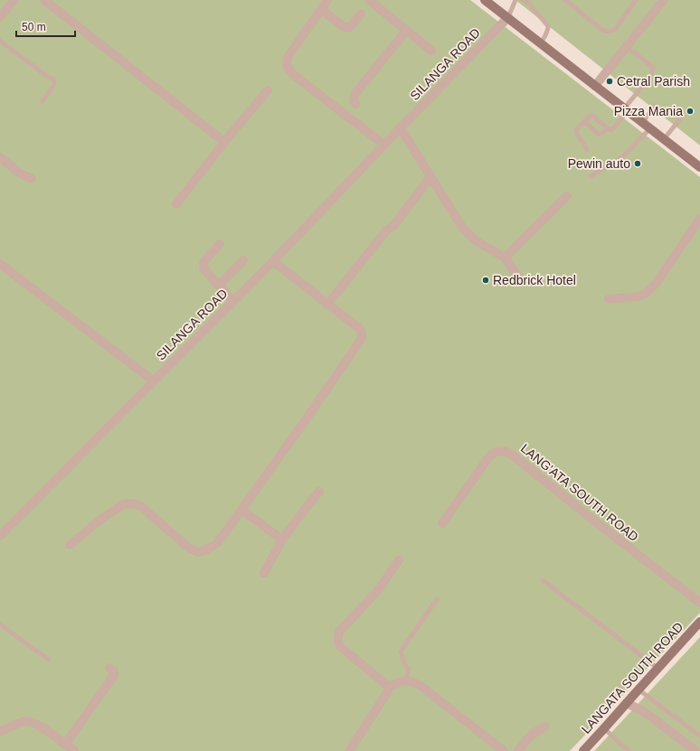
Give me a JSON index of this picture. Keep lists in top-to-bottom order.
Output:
{
  "streets": {
    "main road": ["LANGATA SOUTH ROAD"],
    "street": ["SILANGA ROAD", "LANG'ATA SOUTH ROAD"]
  },
  "places": [
    "Cetral Parish",
    "Pizza Mania",
    "Pewin auto",
    "Redbrick Hotel"
  ],
  "scale_bar": "50 m"
}
